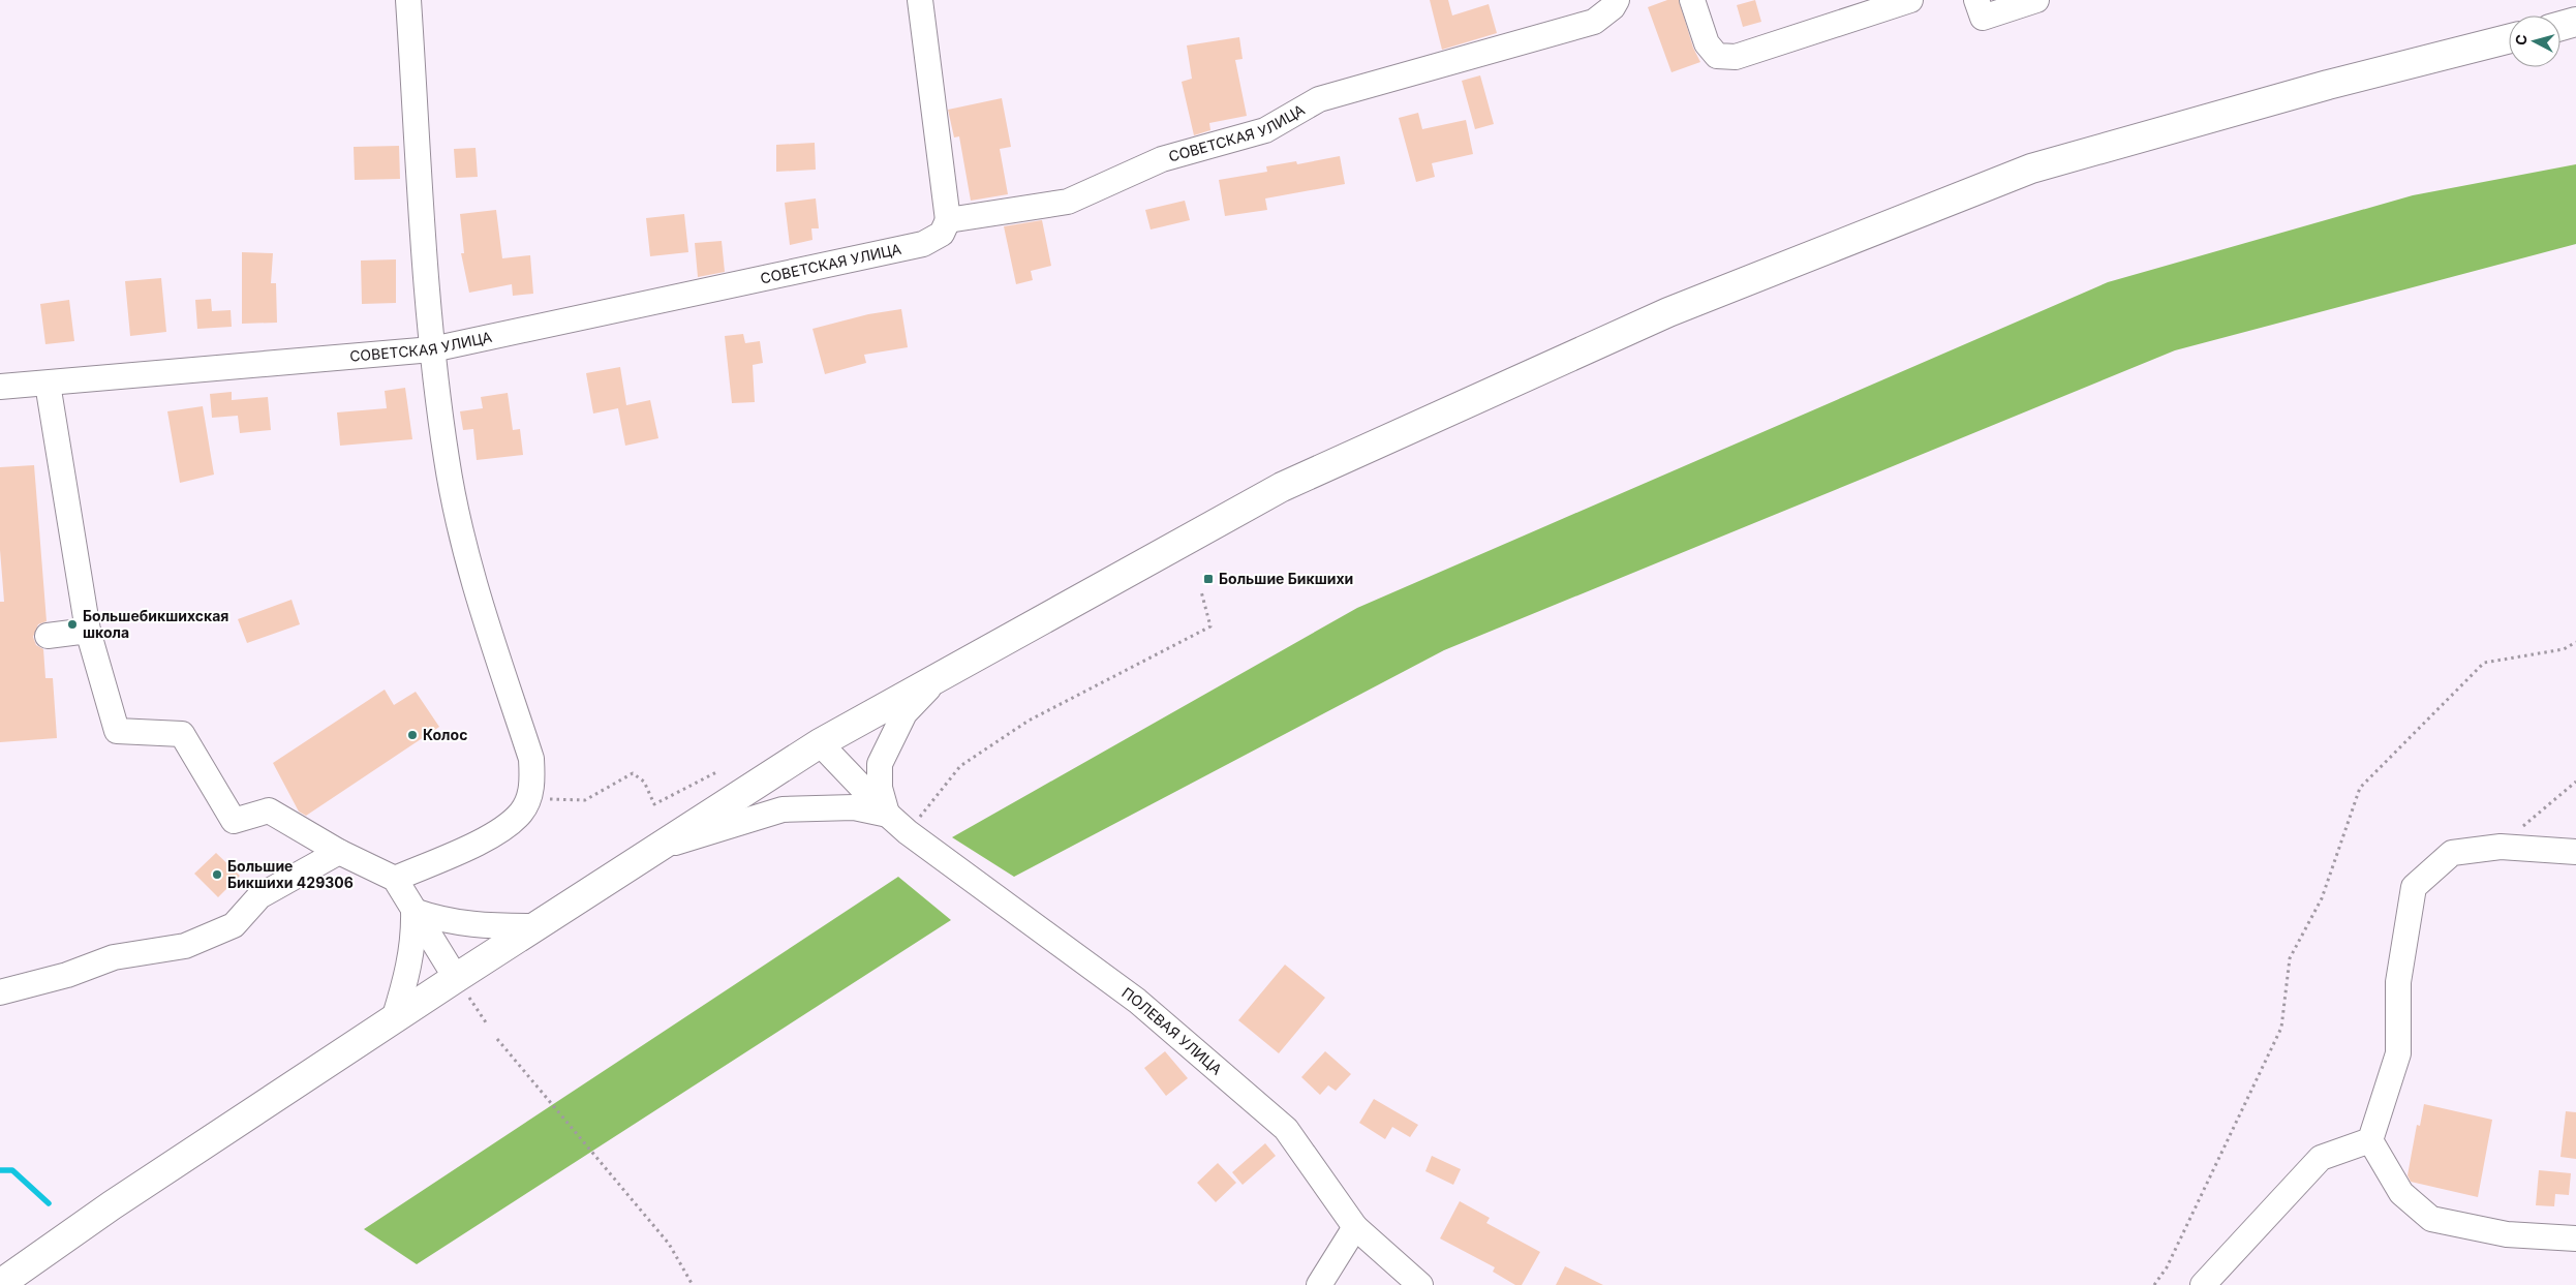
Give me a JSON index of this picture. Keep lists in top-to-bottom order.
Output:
{
  "streets": {
    "street": ["СОВЕТСКАЯ УЛИЦА", "ПОЛЕВАЯ УЛИЦА"]
  },
  "places": {
    "transit": ["Большие Бикшихи"],
    "other": ["Большебикшихская школа", "Колос", "Большие Бикшихи 429306"]
  },
  "north": "left"
}
